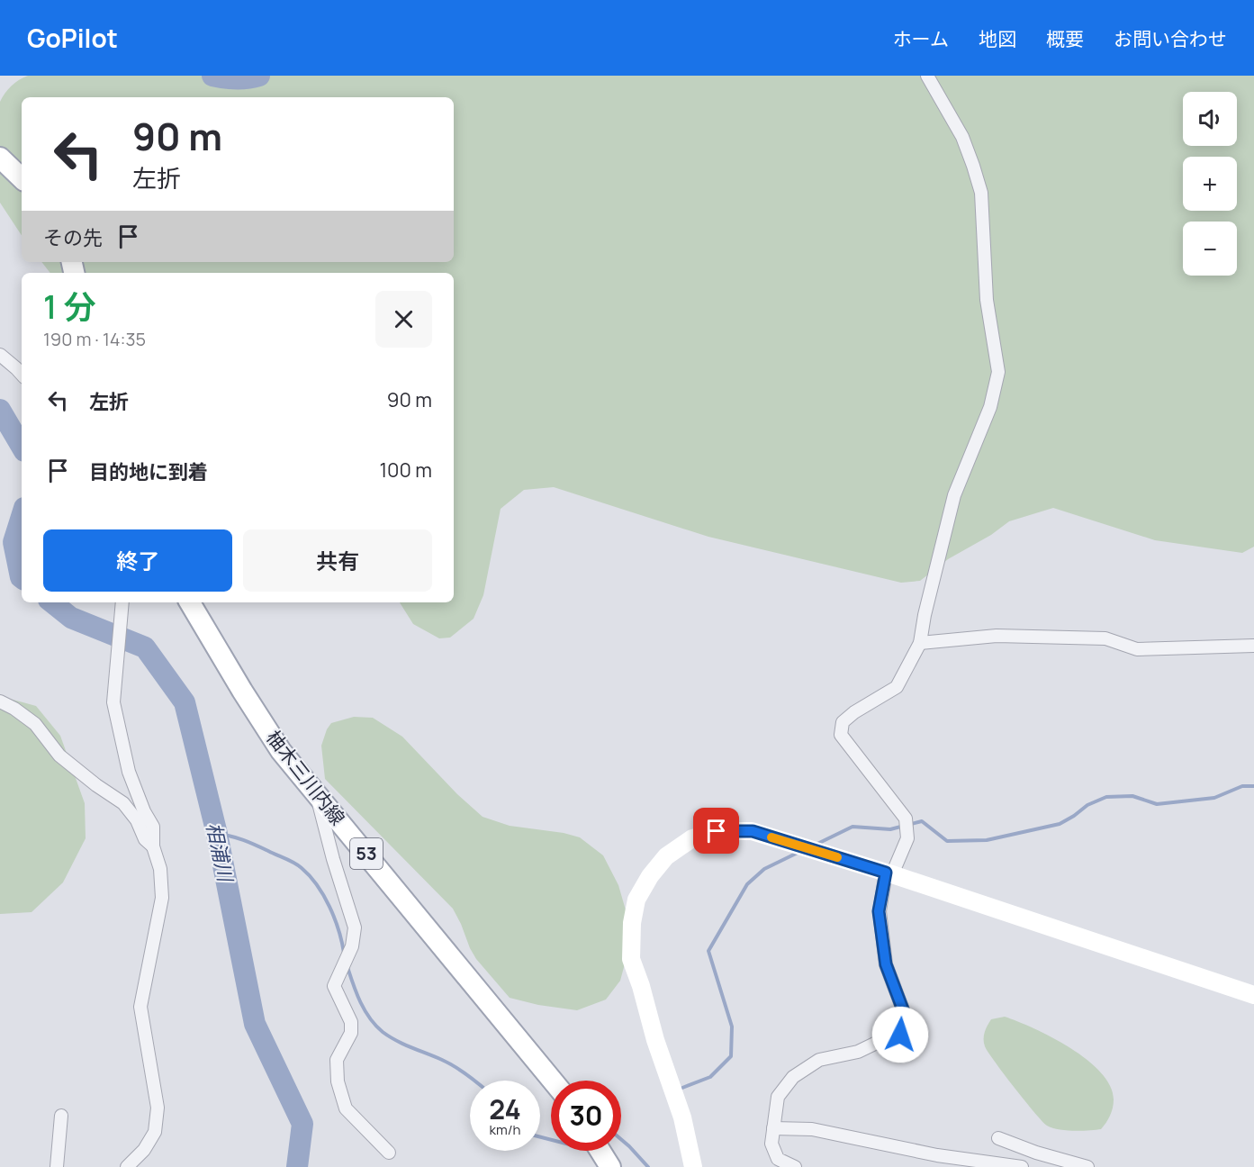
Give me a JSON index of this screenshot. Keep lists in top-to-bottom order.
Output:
{
  "streets": {
    "main road": ["柚木三川内線", "53"]
  },
  "water": ["相浦川"],
  "page": {
    "header": "GoPilot",
    "nav": [
      "ホーム",
      "地図",
      "概要",
      "お問い合わせ"
    ],
    "map_buttons": ["+", "−"],
    "turn": ["90 m", "左折"],
    "then": "その先",
    "heading": ["1 分", "190 m · 14:35"],
    "list": [
      {
        "name": "左折",
        "value": "90 m"
      },
      {
        "name": "目的地に到着",
        "value": "100 m"
      }
    ],
    "buttons": ["終了", "共有"],
    "speed": "24 km/h",
    "limit": "30"
  }
}
